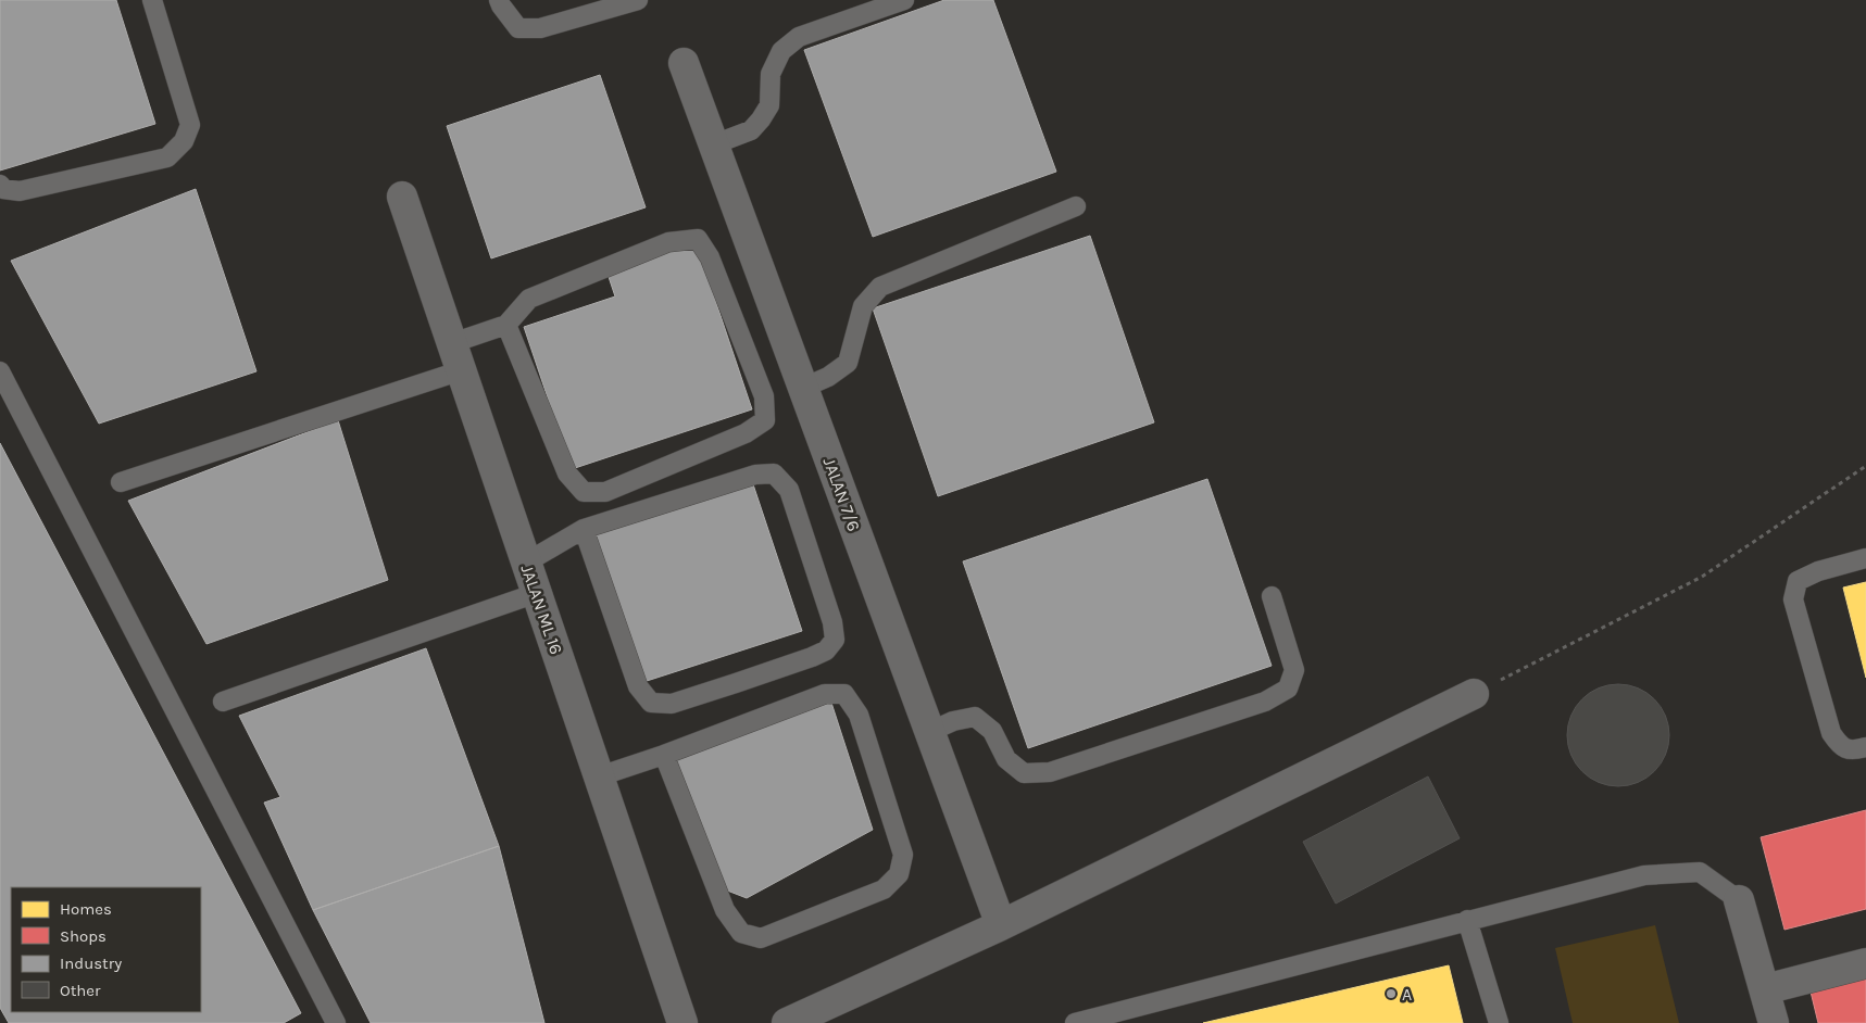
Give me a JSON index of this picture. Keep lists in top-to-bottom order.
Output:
{
  "streets": {
    "street": ["JALAN 7/6", "JALAN ML 16"]
  },
  "places": ["A"],
  "legend": [
    "Homes",
    "Shops",
    "Industry",
    "Other"
  ]
}
